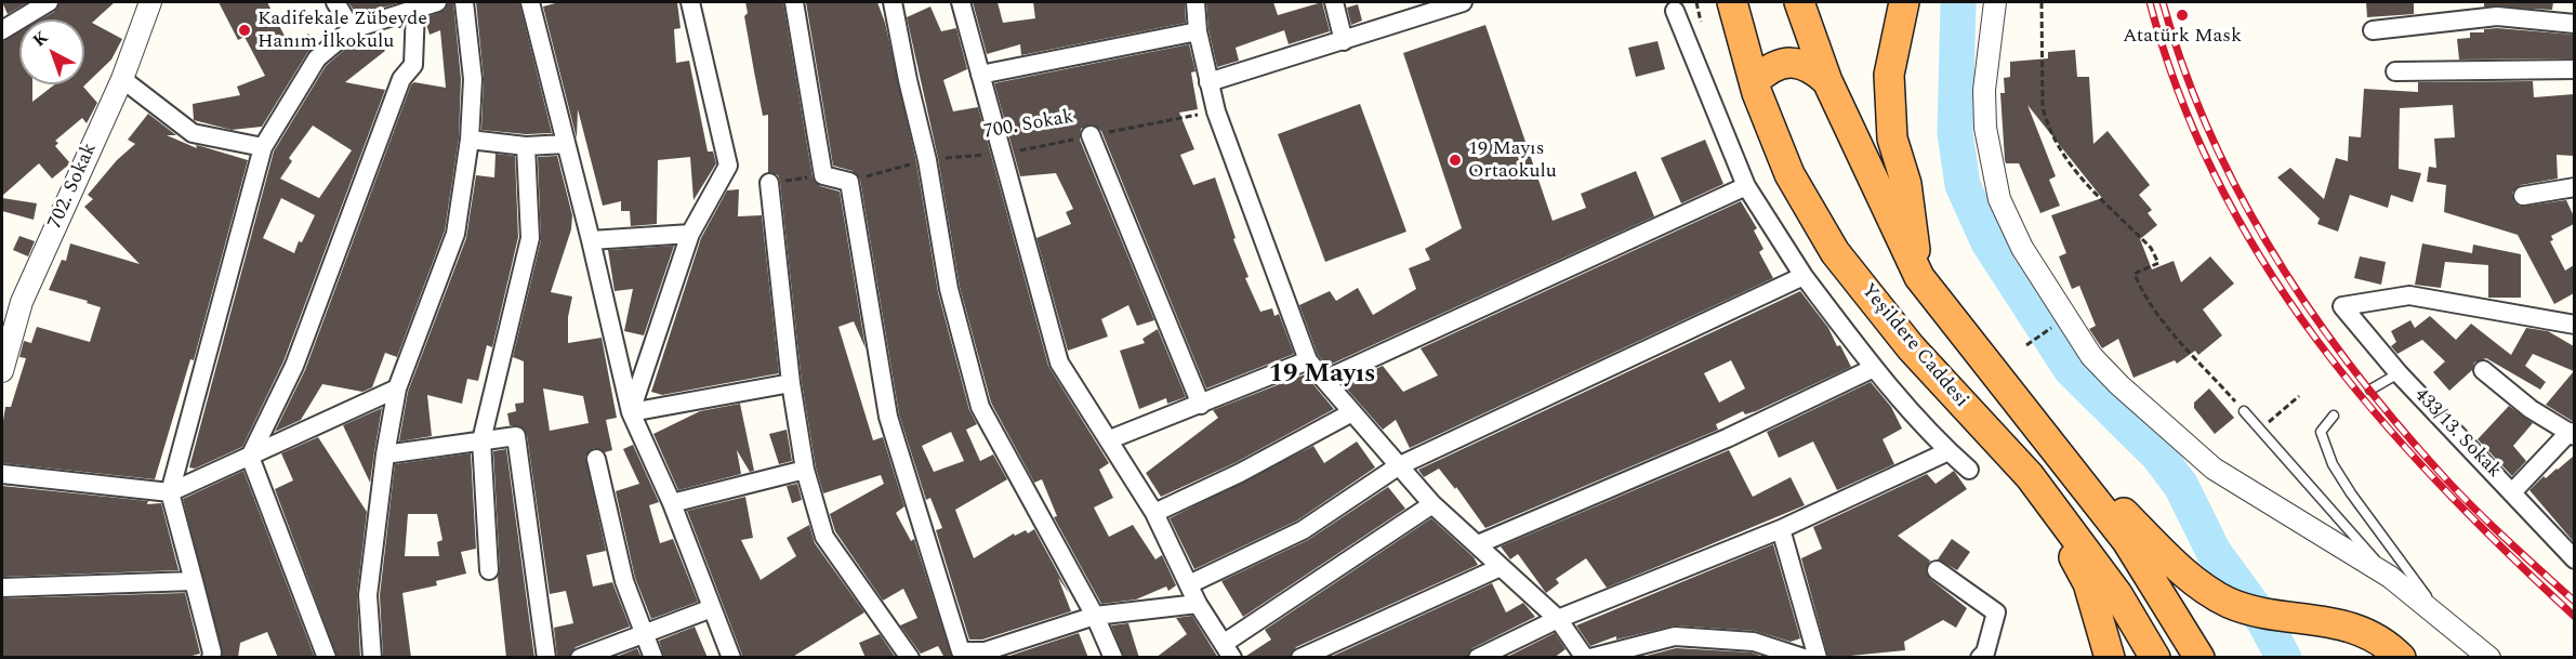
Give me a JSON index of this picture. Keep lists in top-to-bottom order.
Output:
{
  "streets": {
    "highway": ["Yeşildere Caddesi"],
    "street": ["702. Sokak", "433/13. Sokak"],
    "path": ["700. Sokak"]
  },
  "districts": ["19 Mayıs"],
  "places": ["Atatürk Mask", "Kadifekale Zübeyde Hanım İlkokulu", "19 Mayıs Ortaokulu"],
  "north": "top left"
}
